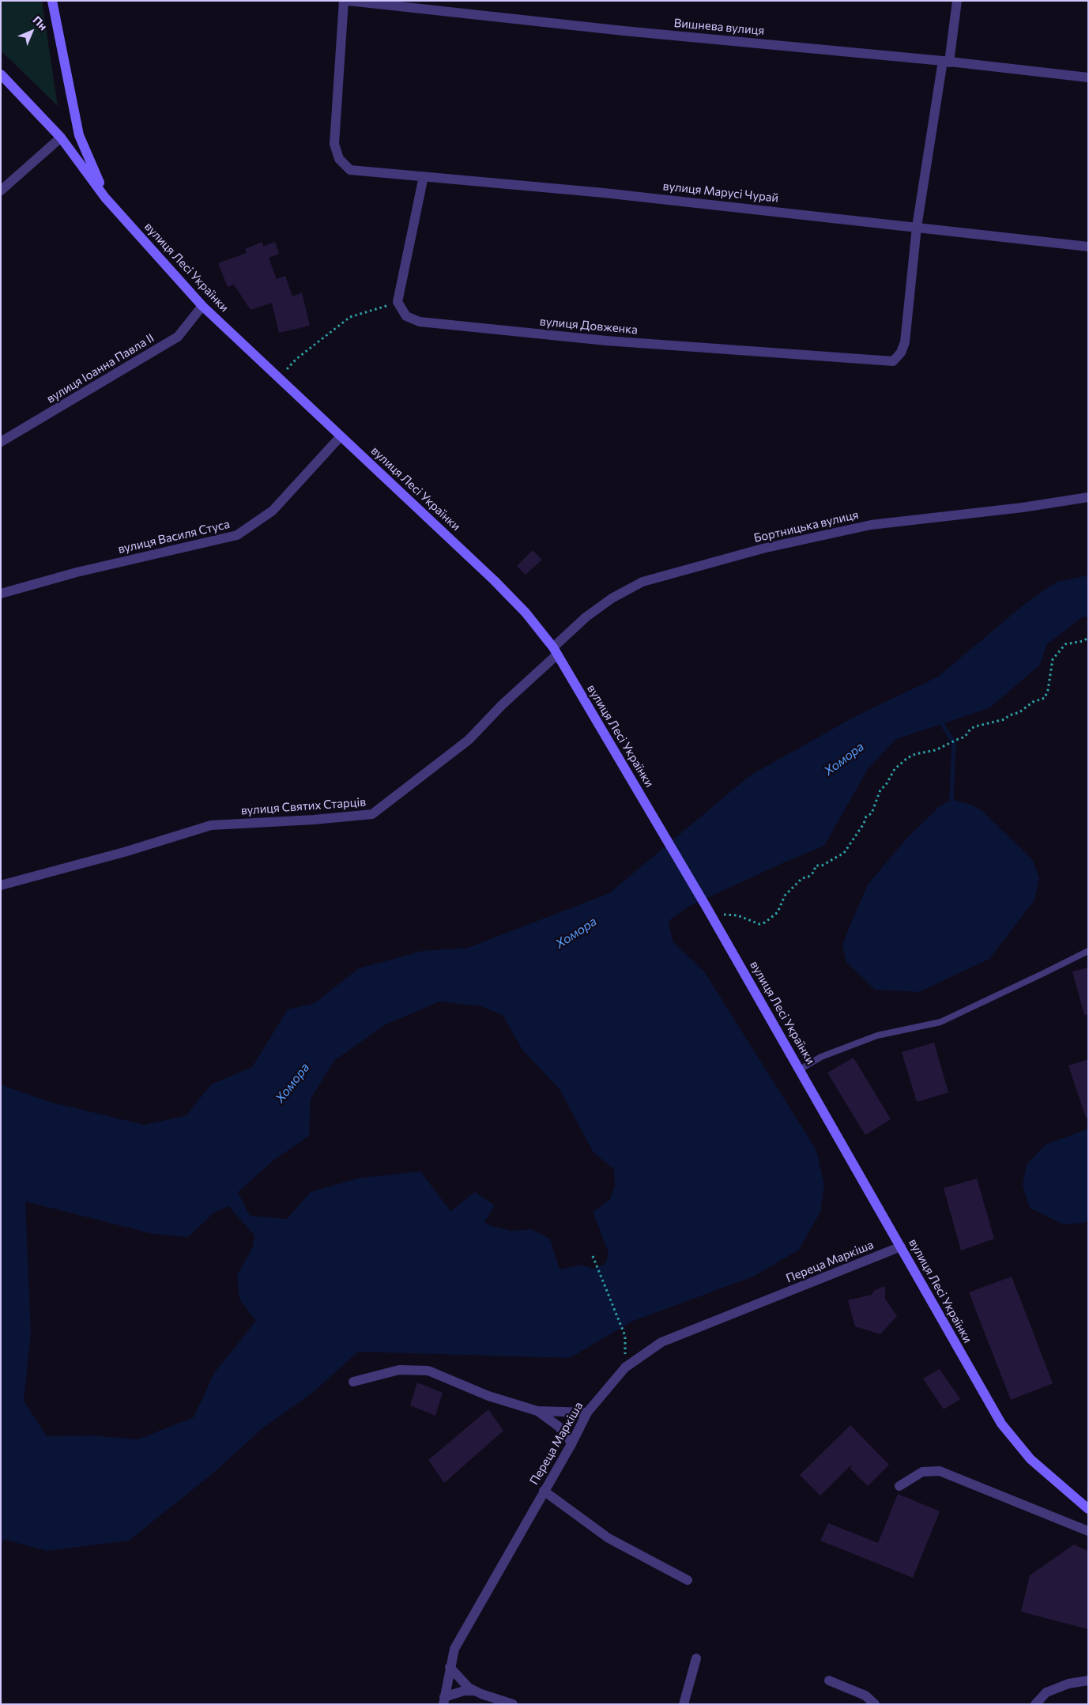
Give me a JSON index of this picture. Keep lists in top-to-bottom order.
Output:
{
  "streets": {
    "main road": ["вулиця Лесі Українки"],
    "street": [
      "Вишнева вулиця",
      "вулиця Марусі Чурай",
      "вулиця Довженка",
      "вулиця Іоанна Павла II",
      "Бортницька вулиця",
      "вулиця Василя Стуса",
      "вулиця Святих Старців",
      "Переца Маркіша"
    ]
  },
  "crossings": [
    ["вулиця Марусі Чурай", "вулиця Довженка"],
    ["вулиця Лесі Українки", "вулиця Іоанна Павла II"],
    ["вулиця Лесі Українки", "Бортницька вулиця"],
    ["вулиця Лесі Українки", "вулиця Василя Стуса"],
    ["вулиця Лесі Українки", "вулиця Святих Старців"],
    ["вулиця Лесі Українки", "Переца Маркіша"],
    ["Бортницька вулиця", "вулиця Святих Старців"]
  ],
  "water": ["Хомора"],
  "north": "top right"
}
